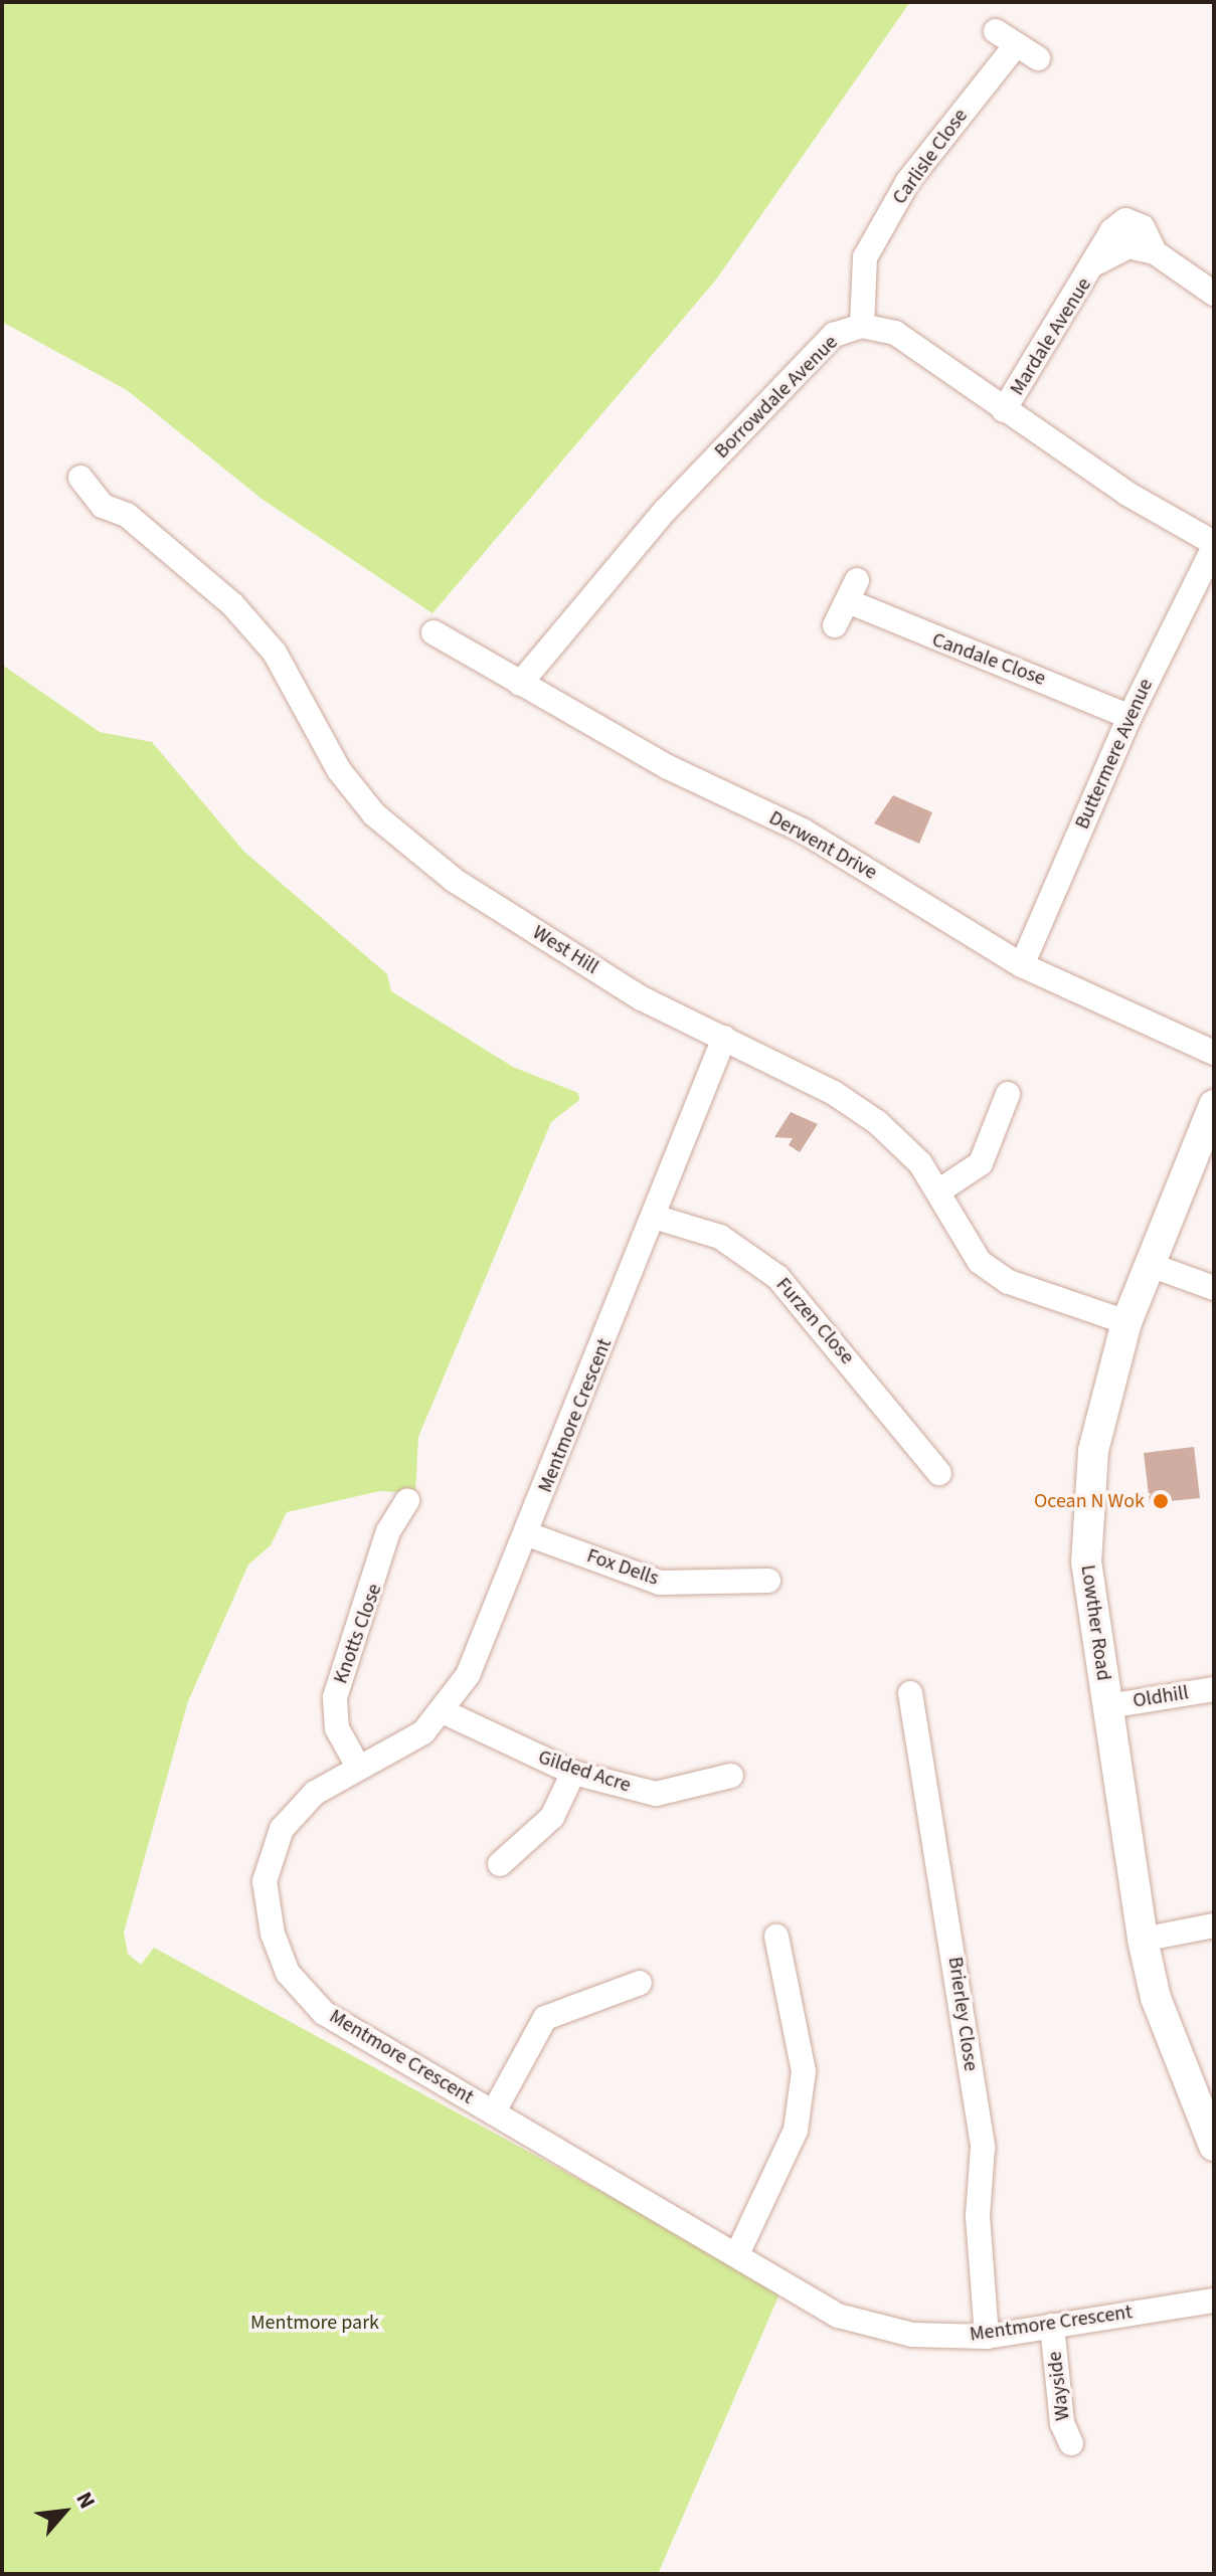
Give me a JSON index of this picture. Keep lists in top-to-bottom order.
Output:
{
  "streets": {
    "street": [
      "Carlisle Close",
      "Mardale Avenue",
      "Borrowdale Avenue",
      "Candale Close",
      "Buttermere Avenue",
      "Derwent Drive",
      "West Hill",
      "Furzen Close",
      "Mentmore Crescent",
      "Fox Dells",
      "Lowther Road",
      "Knotts Close",
      "Oldhill",
      "Gilded Acre",
      "Brierley Close",
      "Wayside"
    ]
  },
  "crossings": [
    ["Carlisle Close", "Borrowdale Avenue"],
    ["Mardale Avenue", "Borrowdale Avenue"],
    ["Borrowdale Avenue", "Buttermere Avenue"],
    ["Borrowdale Avenue", "Derwent Drive"],
    ["Candale Close", "Buttermere Avenue"],
    ["Buttermere Avenue", "Derwent Drive"],
    ["West Hill", "Mentmore Crescent"],
    ["West Hill", "Lowther Road"],
    ["Furzen Close", "Mentmore Crescent"],
    ["Mentmore Crescent", "Fox Dells"],
    ["Mentmore Crescent", "Knotts Close"],
    ["Mentmore Crescent", "Gilded Acre"],
    ["Mentmore Crescent", "Brierley Close"],
    ["Mentmore Crescent", "Wayside"],
    ["Lowther Road", "Oldhill"]
  ],
  "parks": ["Mentmore park"],
  "places": ["Ocean N Wok"],
  "north": "top right"
}
